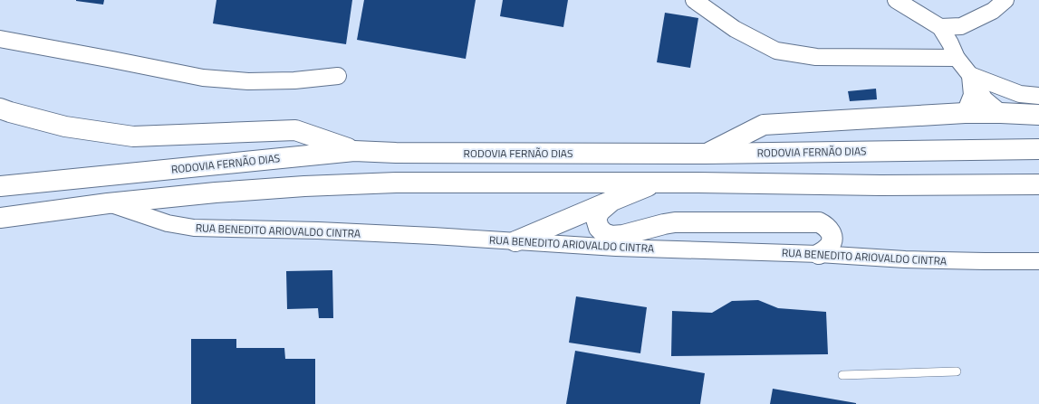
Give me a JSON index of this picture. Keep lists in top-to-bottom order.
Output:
{
  "streets": {
    "highway": ["RODOVIA FERNÃO DIAS"],
    "street": ["RUA BENEDITO ARIOVALDO CINTRA"]
  }
}
